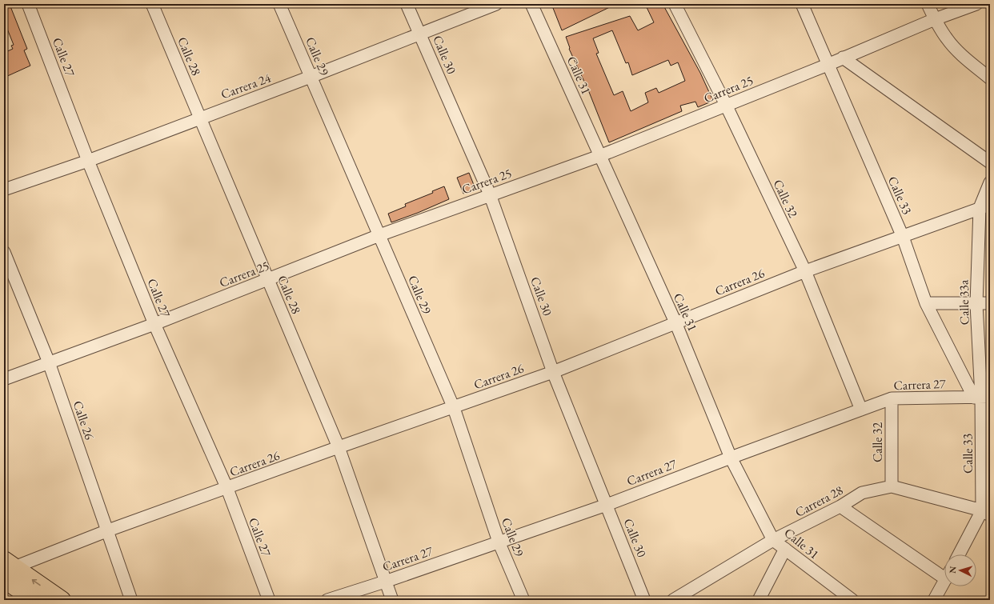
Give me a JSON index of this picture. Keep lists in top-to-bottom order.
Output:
{
  "streets": {
    "street": [
      "Calle 30",
      "Calle 28",
      "Calle 29",
      "Calle 27",
      "Calle 31",
      "Carrera 24",
      "Carrera 25",
      "Calle 33",
      "Calle 32",
      "Carrera 26",
      "Calle 33a",
      "Carrera 27",
      "Calle 26",
      "Carrera 28"
    ]
  },
  "crossings": [
    ["Calle 30", "Carrera 24"],
    ["Calle 30", "Carrera 25"],
    ["Calle 30", "Carrera 26"],
    ["Calle 30", "Carrera 27"],
    ["Calle 28", "Carrera 24"],
    ["Calle 28", "Carrera 25"],
    ["Calle 28", "Carrera 26"],
    ["Calle 28", "Carrera 27"],
    ["Calle 29", "Carrera 24"],
    ["Calle 29", "Carrera 25"],
    ["Calle 29", "Carrera 26"],
    ["Calle 29", "Carrera 27"],
    ["Calle 27", "Carrera 24"],
    ["Calle 27", "Carrera 25"],
    ["Calle 27", "Carrera 26"],
    ["Calle 31", "Carrera 25"],
    ["Calle 31", "Carrera 26"],
    ["Calle 31", "Carrera 27"],
    ["Calle 31", "Carrera 28"],
    ["Carrera 25", "Calle 33"],
    ["Carrera 25", "Calle 32"],
    ["Carrera 25", "Calle 26"],
    ["Calle 33", "Carrera 26"],
    ["Calle 33", "Calle 33a"],
    ["Calle 33", "Carrera 27"],
    ["Calle 33", "Carrera 28"],
    ["Calle 32", "Carrera 26"],
    ["Calle 32", "Carrera 27"],
    ["Calle 32", "Carrera 28"],
    ["Carrera 26", "Calle 33a"],
    ["Carrera 26", "Calle 26"],
    ["Calle 33a", "Carrera 27"]
  ],
  "north": "left"
}
